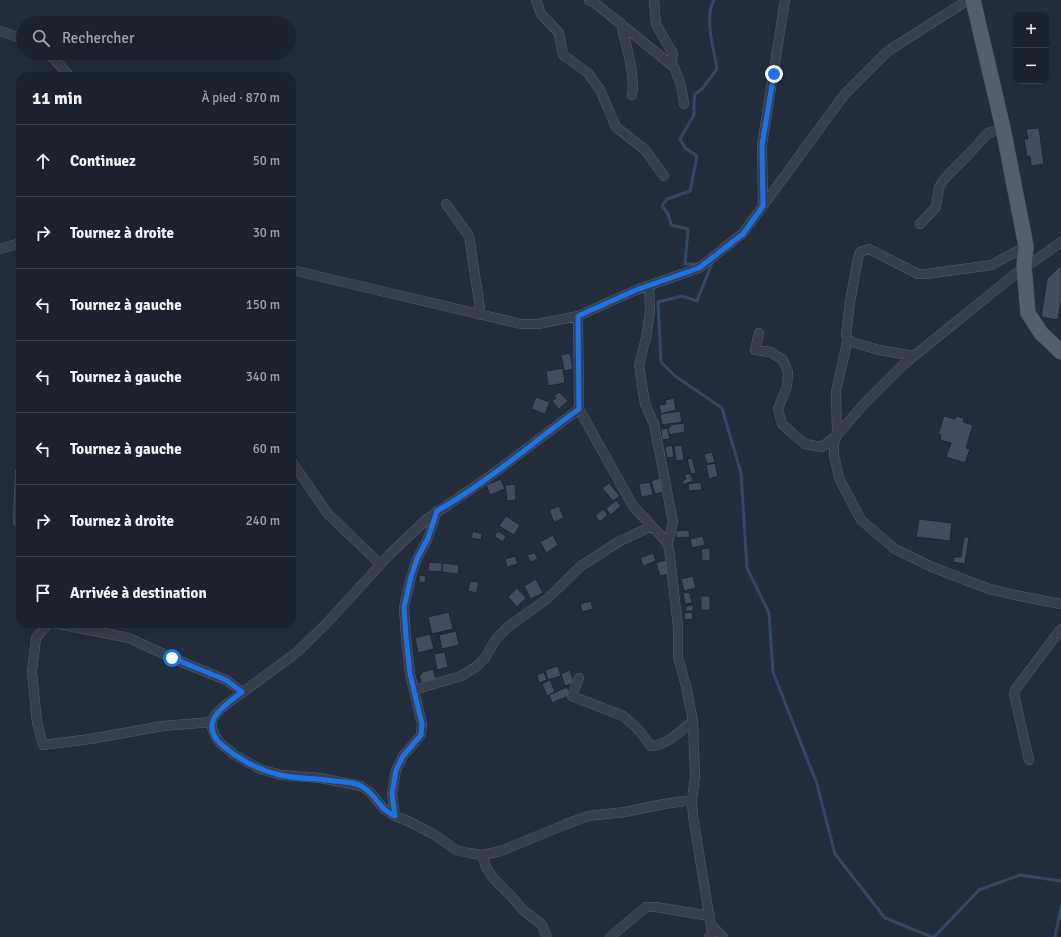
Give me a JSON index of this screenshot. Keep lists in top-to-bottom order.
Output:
{
  "page": {
    "map_buttons": ["+", "−"],
    "search": "Rechercher",
    "heading": ["11 min", "À pied · 870 m"],
    "list": [
      ["Continuez", "50 m"],
      ["Tournez à droite", "30 m"],
      ["Tournez à gauche", "150 m"],
      ["Tournez à gauche", "340 m"],
      ["Tournez à gauche", "60 m"],
      ["Tournez à droite", "240 m"],
      "Arrivée à destination"
    ]
  }
}
